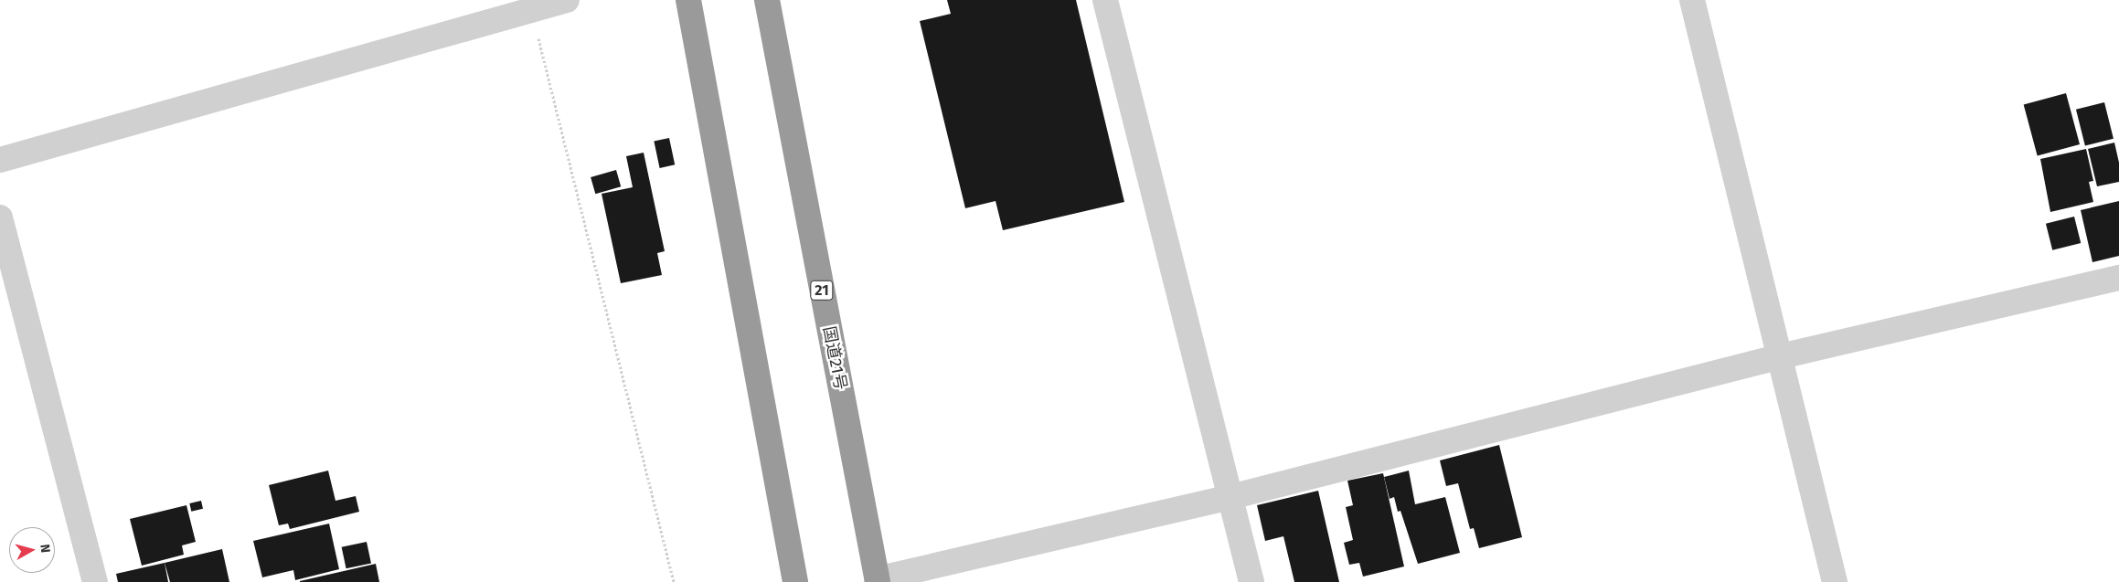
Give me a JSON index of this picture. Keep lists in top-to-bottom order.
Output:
{
  "streets": {
    "highway": ["21", "国道21号"]
  },
  "north": "right"
}
